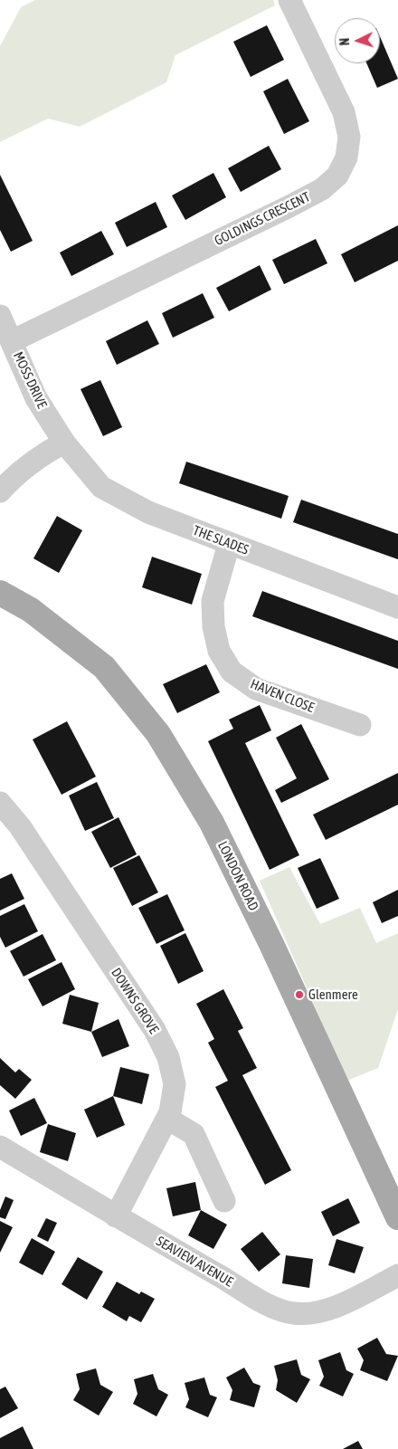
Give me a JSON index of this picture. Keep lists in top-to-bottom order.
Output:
{
  "streets": {
    "main road": ["LONDON ROAD"],
    "street": [
      "GOLDINGS CRESCENT",
      "MOSS DRIVE",
      "THE SLADES",
      "HAVEN CLOSE",
      "DOWNS GROVE",
      "SEAVIEW AVENUE"
    ]
  },
  "crossings": [
    ["GOLDINGS CRESCENT", "MOSS DRIVE"],
    ["MOSS DRIVE", "THE SLADES"],
    ["THE SLADES", "HAVEN CLOSE"],
    ["DOWNS GROVE", "SEAVIEW AVENUE"]
  ],
  "places": ["Glenmere"],
  "north": "left"
}
